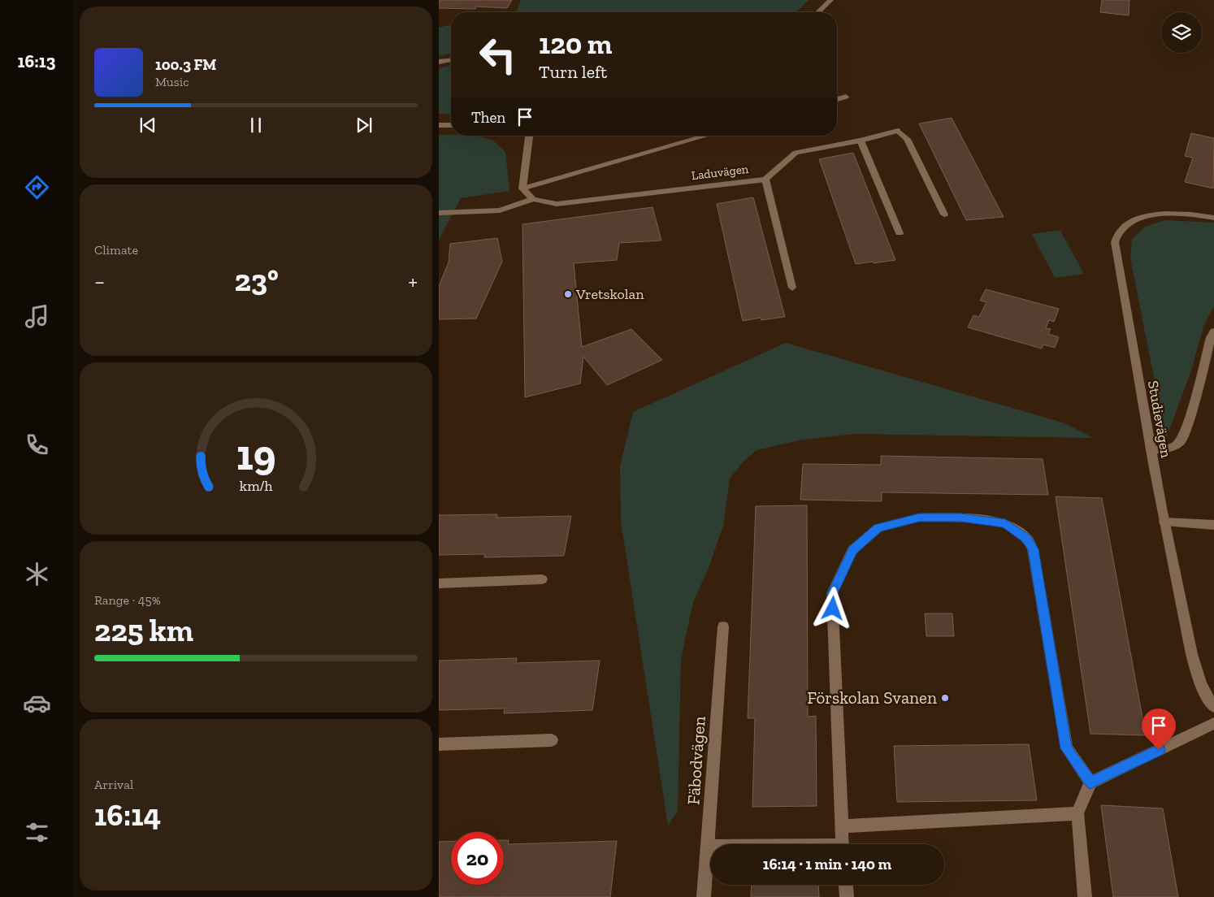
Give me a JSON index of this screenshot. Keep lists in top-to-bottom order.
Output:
{
  "streets": {
    "street": ["Laduvägen", "Studievägen", "Fäbodvägen"]
  },
  "places": ["Vretskolan", "Förskolan Svanen"],
  "page": {
    "tabs": "16:13",
    "turn": ["120 m", "Turn left"],
    "song": ["100.3 FM", "Music"],
    "then": "Then",
    "tile": [
      "Climate",
      ["Range · 45%", "225 km"],
      ["Arrival", "16:14"]
    ],
    "heat": ["−", "23°", "+"],
    "limit": "20",
    "trip": "16:14 · 1 min · 140 m",
    "gauge": ["19", "km/h"]
  }
}
